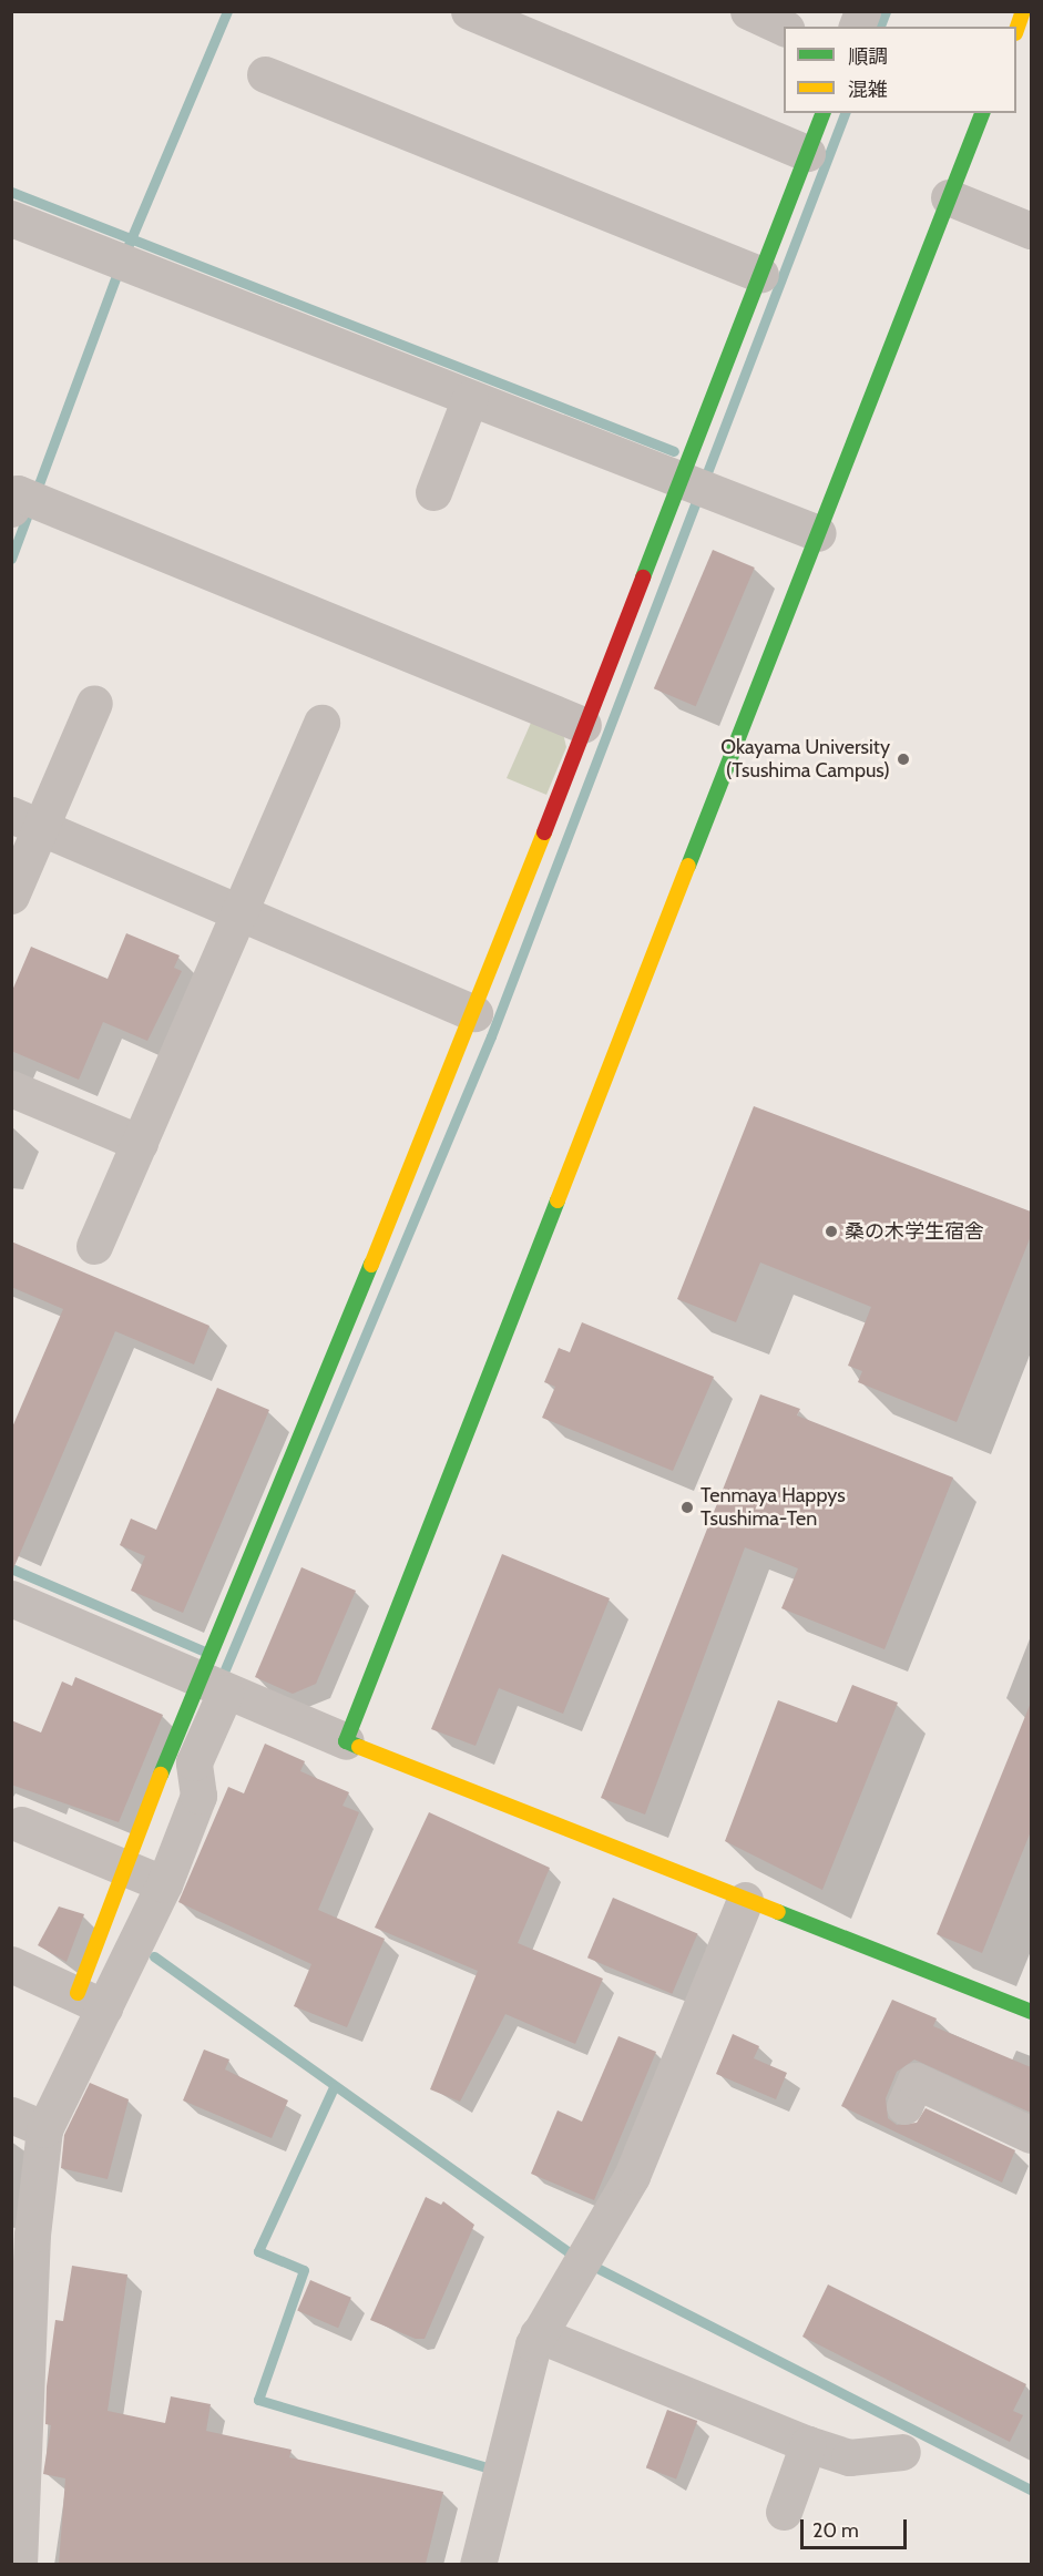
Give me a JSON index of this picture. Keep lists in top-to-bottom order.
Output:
{
  "places": ["Okayama University (Tsushima Campus)", "桑の木学生宿舎", "Tenmaya Happys Tsushima-Ten"],
  "legend": ["順調", "混雑"],
  "scale_bar": "20 m"
}
